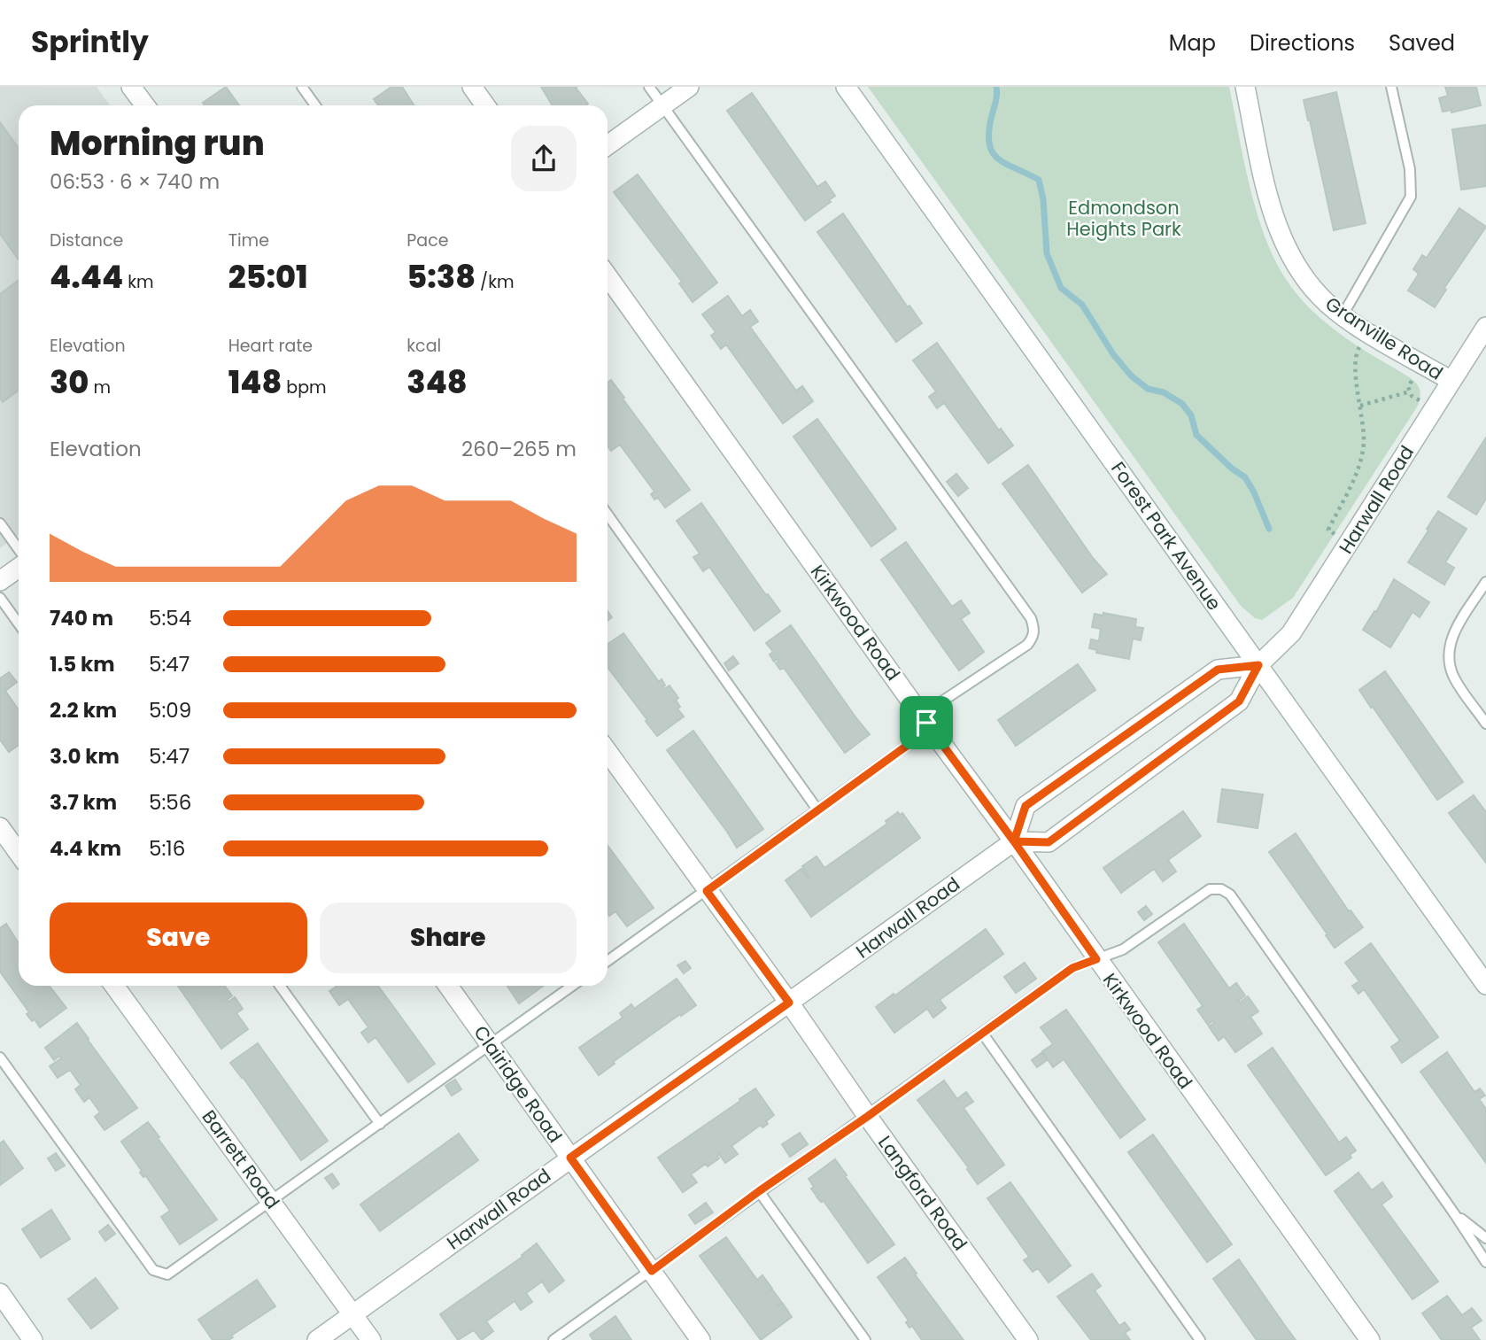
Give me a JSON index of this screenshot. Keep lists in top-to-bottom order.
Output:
{
  "streets": {
    "street": [
      "Granville Road",
      "Harwall Road",
      "Forest Park Avenue",
      "Kirkwood Road",
      "Clairidge Road",
      "Barrett Road",
      "Langford Road"
    ]
  },
  "crossings": [
    ["Granville Road", "Harwall Road"],
    ["Harwall Road", "Forest Park Avenue"],
    ["Harwall Road", "Kirkwood Road"],
    ["Harwall Road", "Clairidge Road"],
    ["Harwall Road", "Barrett Road"],
    ["Harwall Road", "Langford Road"]
  ],
  "parks": ["Edmondson Heights Park"],
  "page": {
    "header": "Sprintly",
    "nav": ["Map", "Directions", "Saved"],
    "heading": ["Morning run", "06:53 · 6 × 740 m"],
    "stats": [
      ["Distance", "4.44 km"],
      ["Time", "25:01"],
      ["Pace", "5:38 /km"],
      ["Elevation", "30 m"],
      ["Heart rate", "148 bpm"],
      ["kcal", "348"]
    ],
    "chart": ["Elevation", "260–265 m"],
    "list": [
      {
        "name": "740 m",
        "note": "5:54"
      },
      {
        "name": "1.5 km",
        "note": "5:47"
      },
      {
        "name": "2.2 km",
        "note": "5:09"
      },
      {
        "name": "3.0 km",
        "note": "5:47"
      },
      {
        "name": "3.7 km",
        "note": "5:56"
      },
      {
        "name": "4.4 km",
        "note": "5:16"
      }
    ],
    "buttons": ["Save", "Share"]
  }
}
